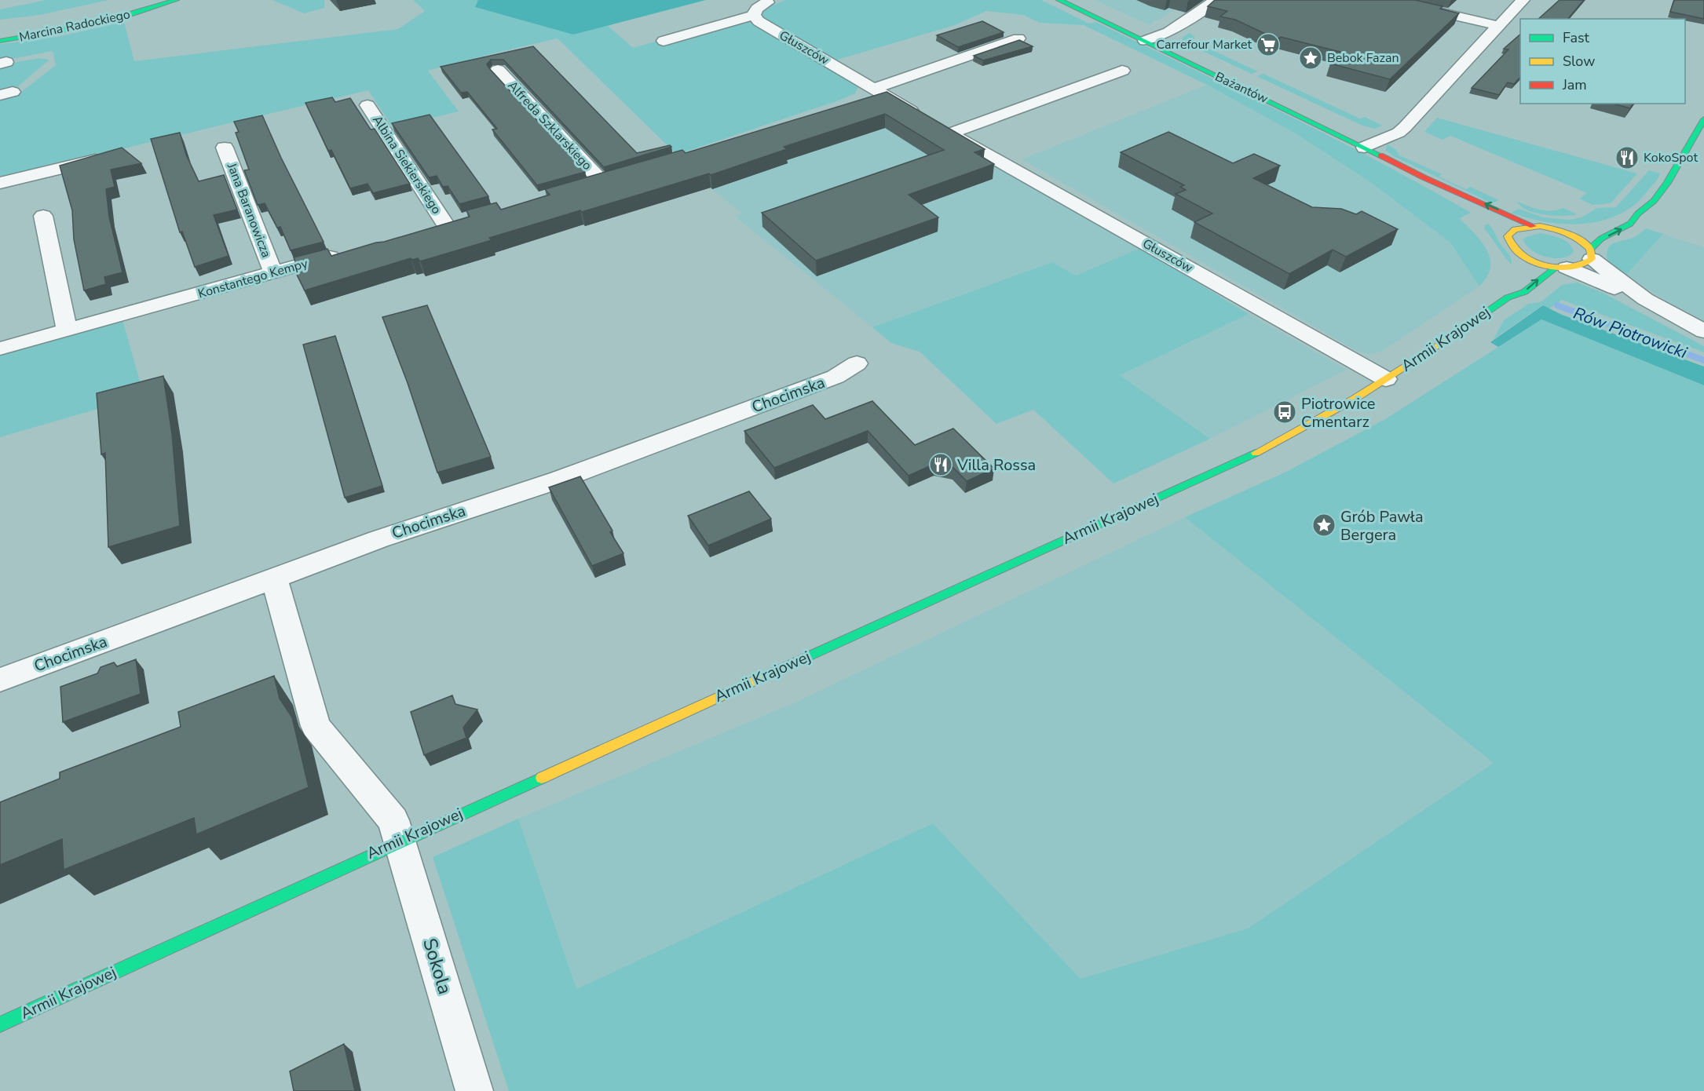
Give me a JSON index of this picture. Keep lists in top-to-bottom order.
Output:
{
  "streets": {
    "street": [
      "Marcina Radockiego",
      "Głuszców",
      "Bażantów",
      "Alfreda Szklarskiego",
      "Albina Siekierskiego",
      "Jana Baranowicza",
      "Konstantego Kempy",
      "Armii Krajowej",
      "Chocimska",
      "Sokola"
    ]
  },
  "crossings": [
    ["Głuszców", "Armii Krajowej"],
    ["Jana Baranowicza", "Konstantego Kempy"],
    ["Armii Krajowej", "Sokola"],
    ["Chocimska", "Sokola"]
  ],
  "water": ["Rów Piotrowicki"],
  "places": {
    "supermarket": ["Carrefour Market"],
    "place": ["Bebok Fazan", "Grób Pawła Bergera"],
    "restaurant": ["KokoSpot", "Villa Rossa"],
    "bus stop": ["Piotrowice Cmentarz"]
  },
  "legend": ["Fast", "Slow", "Jam"]
}
